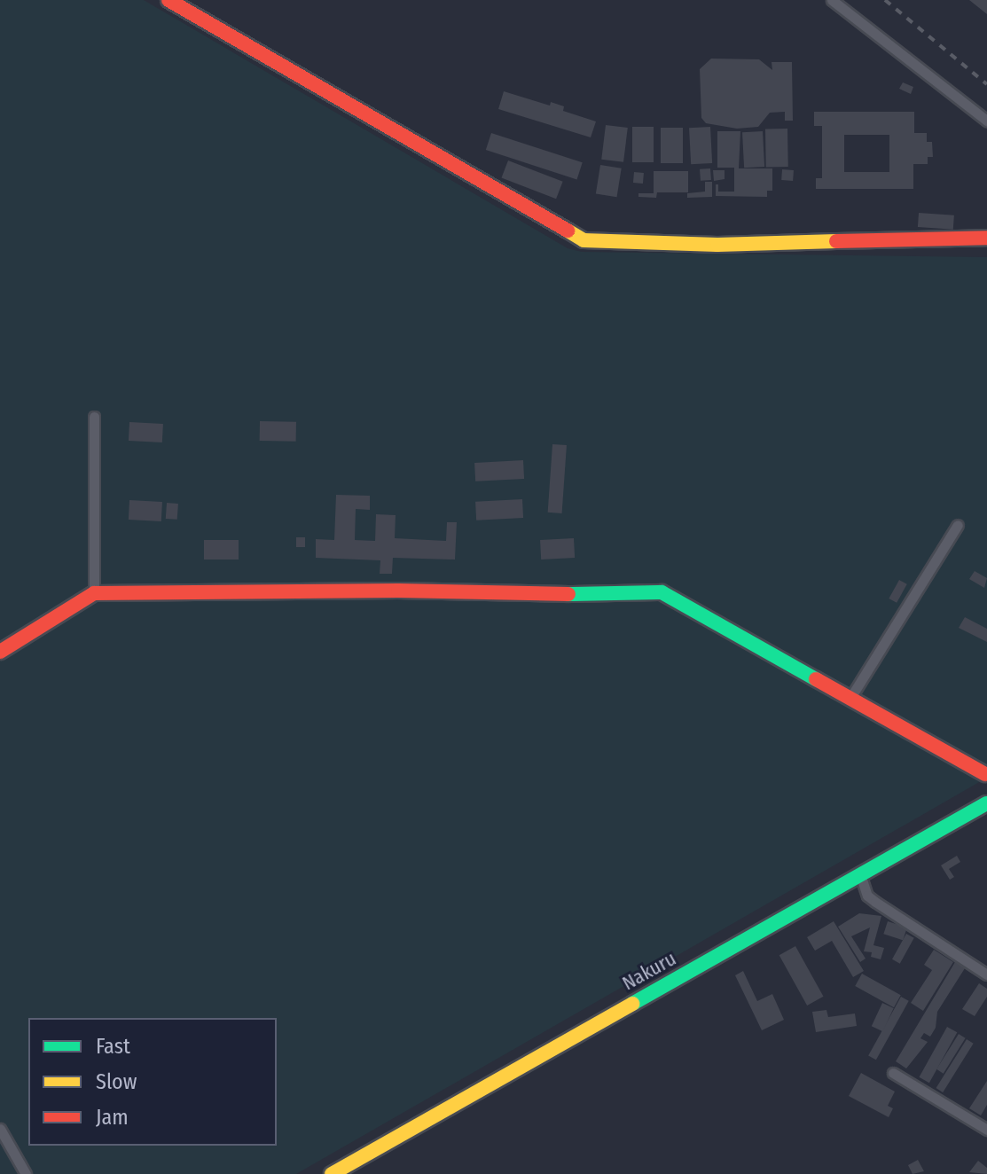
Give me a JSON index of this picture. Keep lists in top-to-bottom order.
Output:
{
  "streets": {
    "street": ["Nakuru"]
  },
  "legend": ["Fast", "Slow", "Jam"]
}
